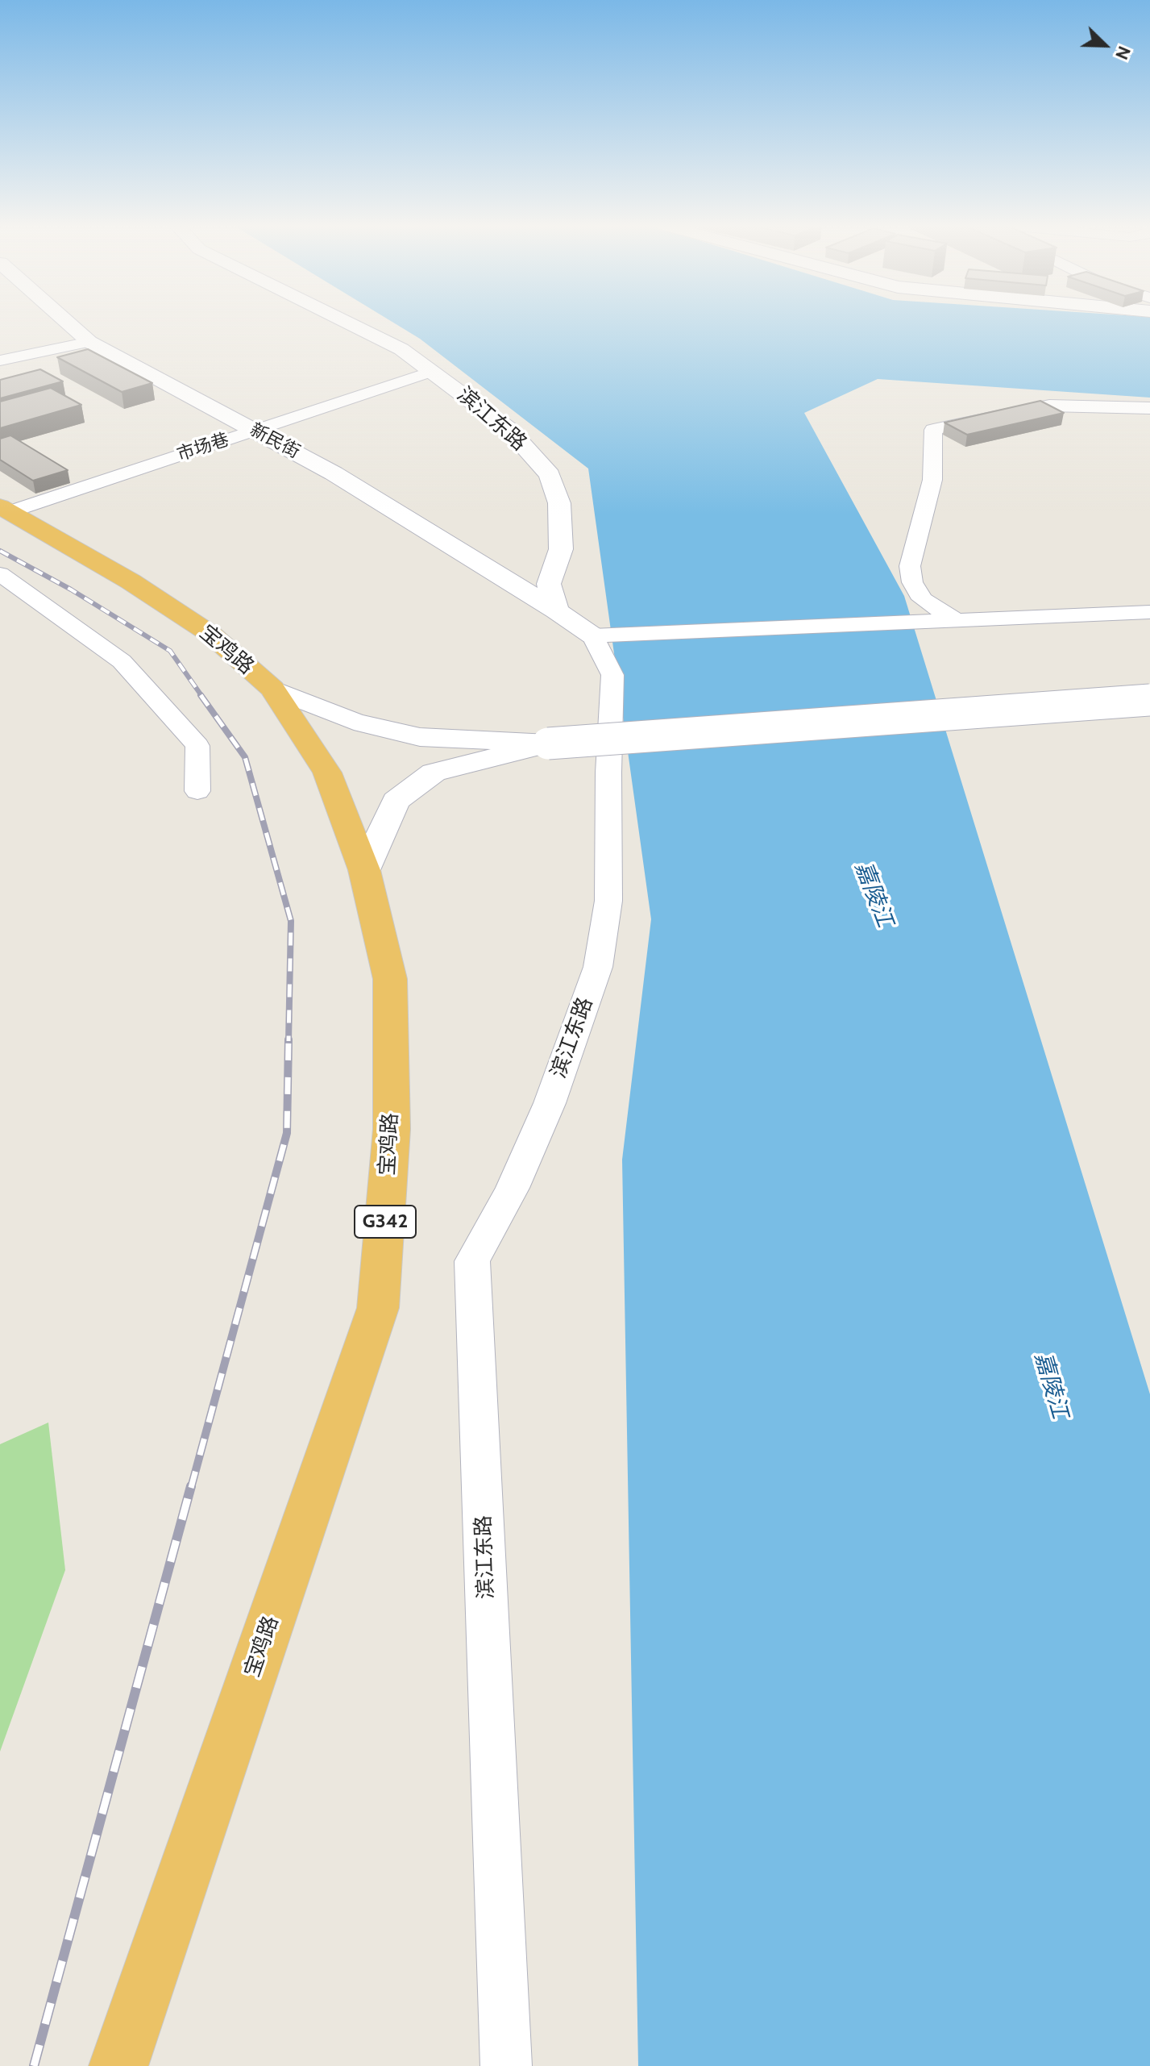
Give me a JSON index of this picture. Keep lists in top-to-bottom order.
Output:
{
  "streets": {
    "highway": ["宝鸡路", "G342"],
    "street": ["滨江东路", "新民街", "市场巷"]
  },
  "crossings": [
    ["滨江东路", "新民街"],
    ["滨江东路", "市场巷"],
    ["新民街", "市场巷"],
    ["市场巷", "宝鸡路"]
  ],
  "water": ["嘉陵江"],
  "north": "bottom right"
}
